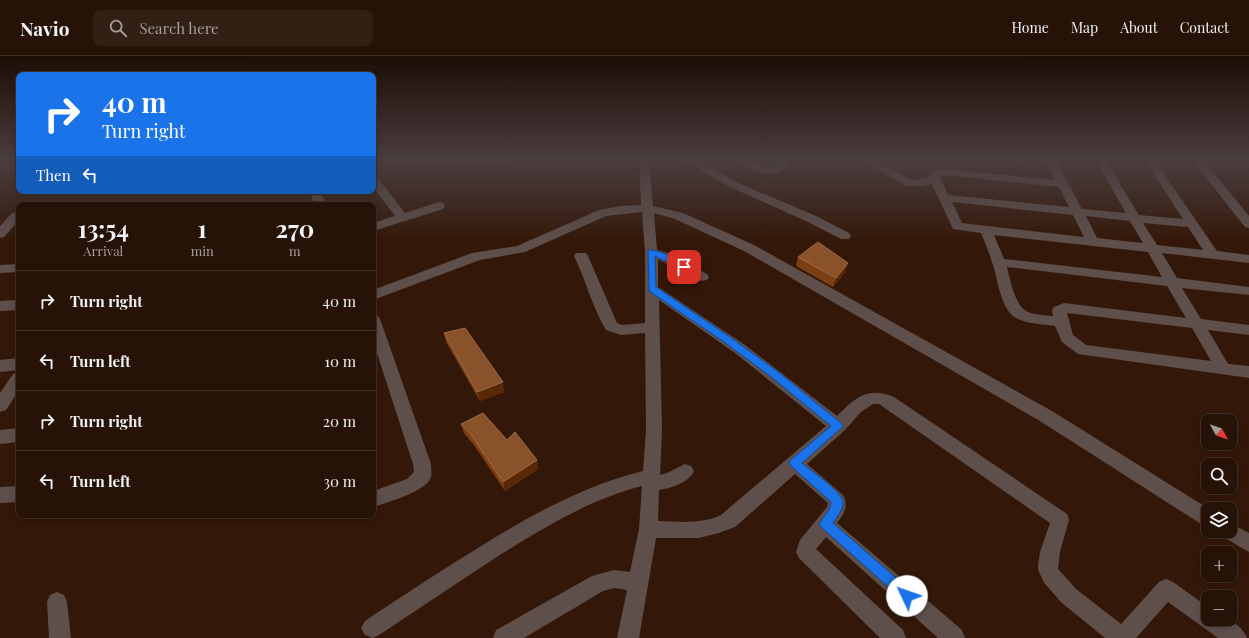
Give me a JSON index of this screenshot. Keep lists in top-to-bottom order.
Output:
{
  "north": "bottom right",
  "page": {
    "header": "Navio",
    "search": "Search here",
    "nav": [
      "Home",
      "Map",
      "About",
      "Contact"
    ],
    "turn": ["40 m", "Turn right"],
    "then": "Then",
    "eta": [
      "13:54",
      "Arrival",
      "1",
      "min",
      "270",
      "m"
    ],
    "list": [
      {
        "name": "Turn right",
        "value": "40 m"
      },
      {
        "name": "Turn left",
        "value": "10 m"
      },
      {
        "name": "Turn right",
        "value": "20 m"
      },
      {
        "name": "Turn left",
        "value": "30 m"
      }
    ],
    "map_buttons": ["+", "−"]
  }
}
